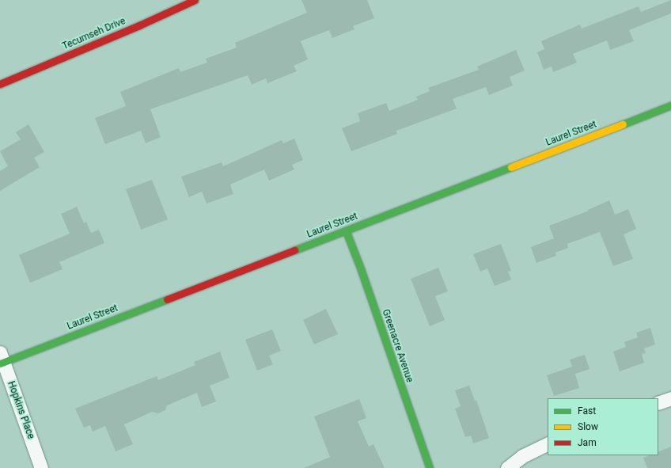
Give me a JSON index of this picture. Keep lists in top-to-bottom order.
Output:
{
  "streets": {
    "street": [
      "Tecumseh Drive",
      "Laurel Street",
      "Greenacre Avenue",
      "Hopkins Place"
    ]
  },
  "crossings": [
    ["Laurel Street", "Greenacre Avenue"],
    ["Laurel Street", "Hopkins Place"]
  ],
  "legend": ["Fast", "Slow", "Jam"]
}
